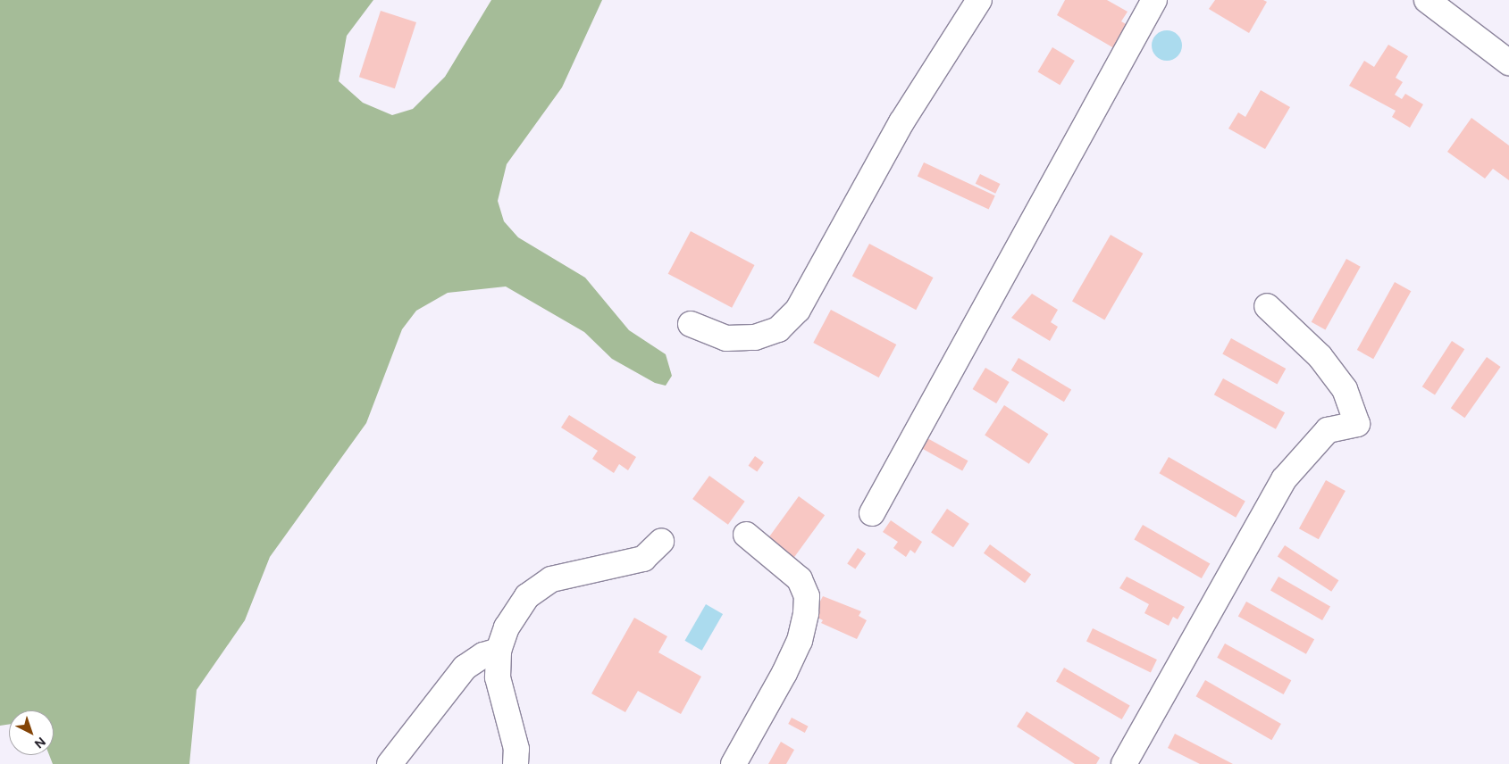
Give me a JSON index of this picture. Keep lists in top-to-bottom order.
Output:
{
  "north": "bottom right"
}
